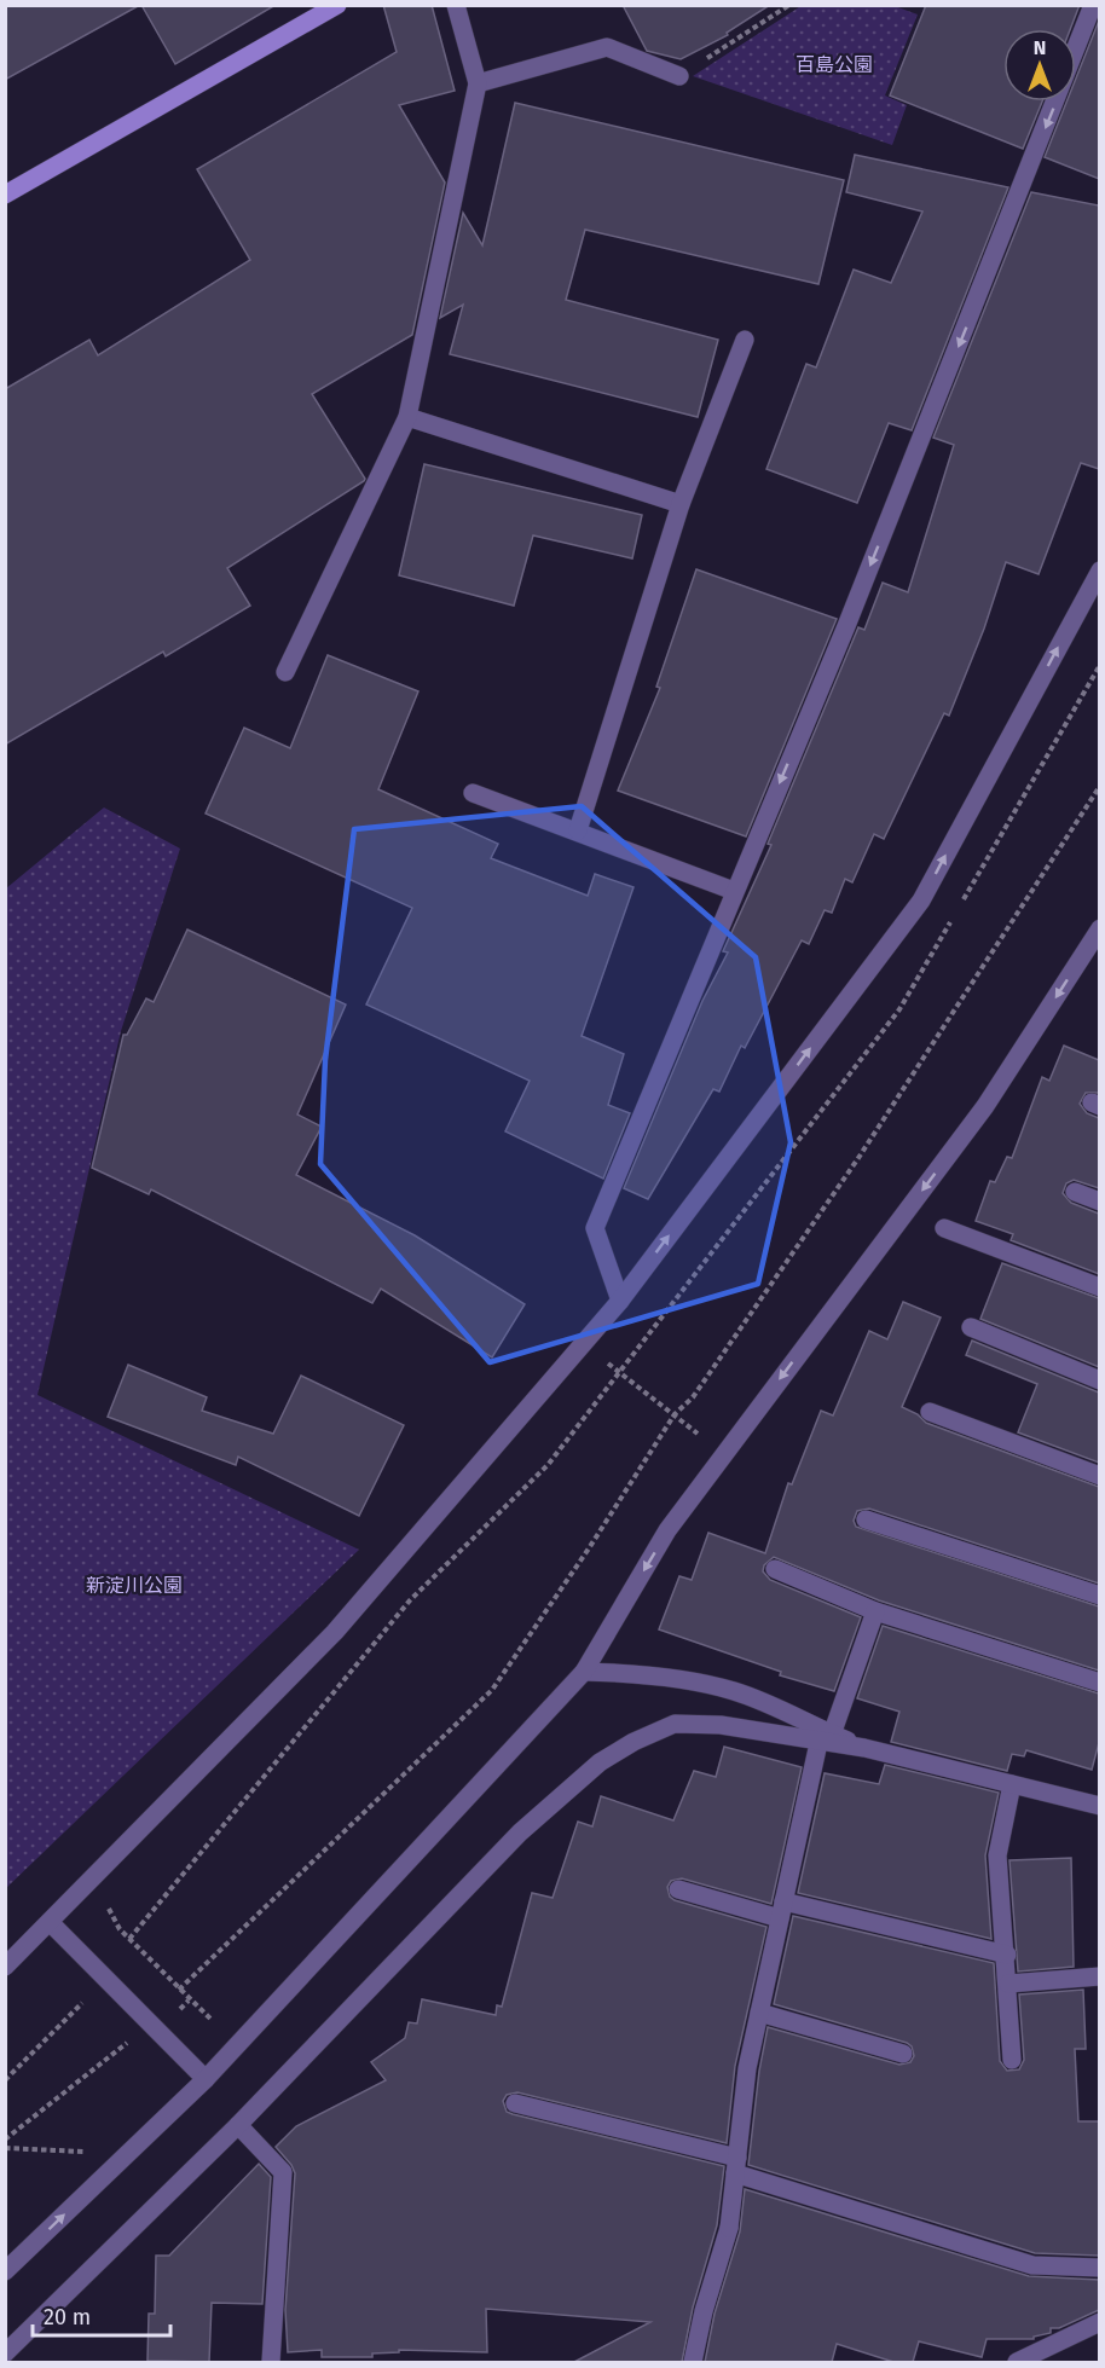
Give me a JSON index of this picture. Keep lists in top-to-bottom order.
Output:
{
  "parks": ["百島公園", "新淀川公園"],
  "scale_bar": "20 m",
  "north": "top"
}
